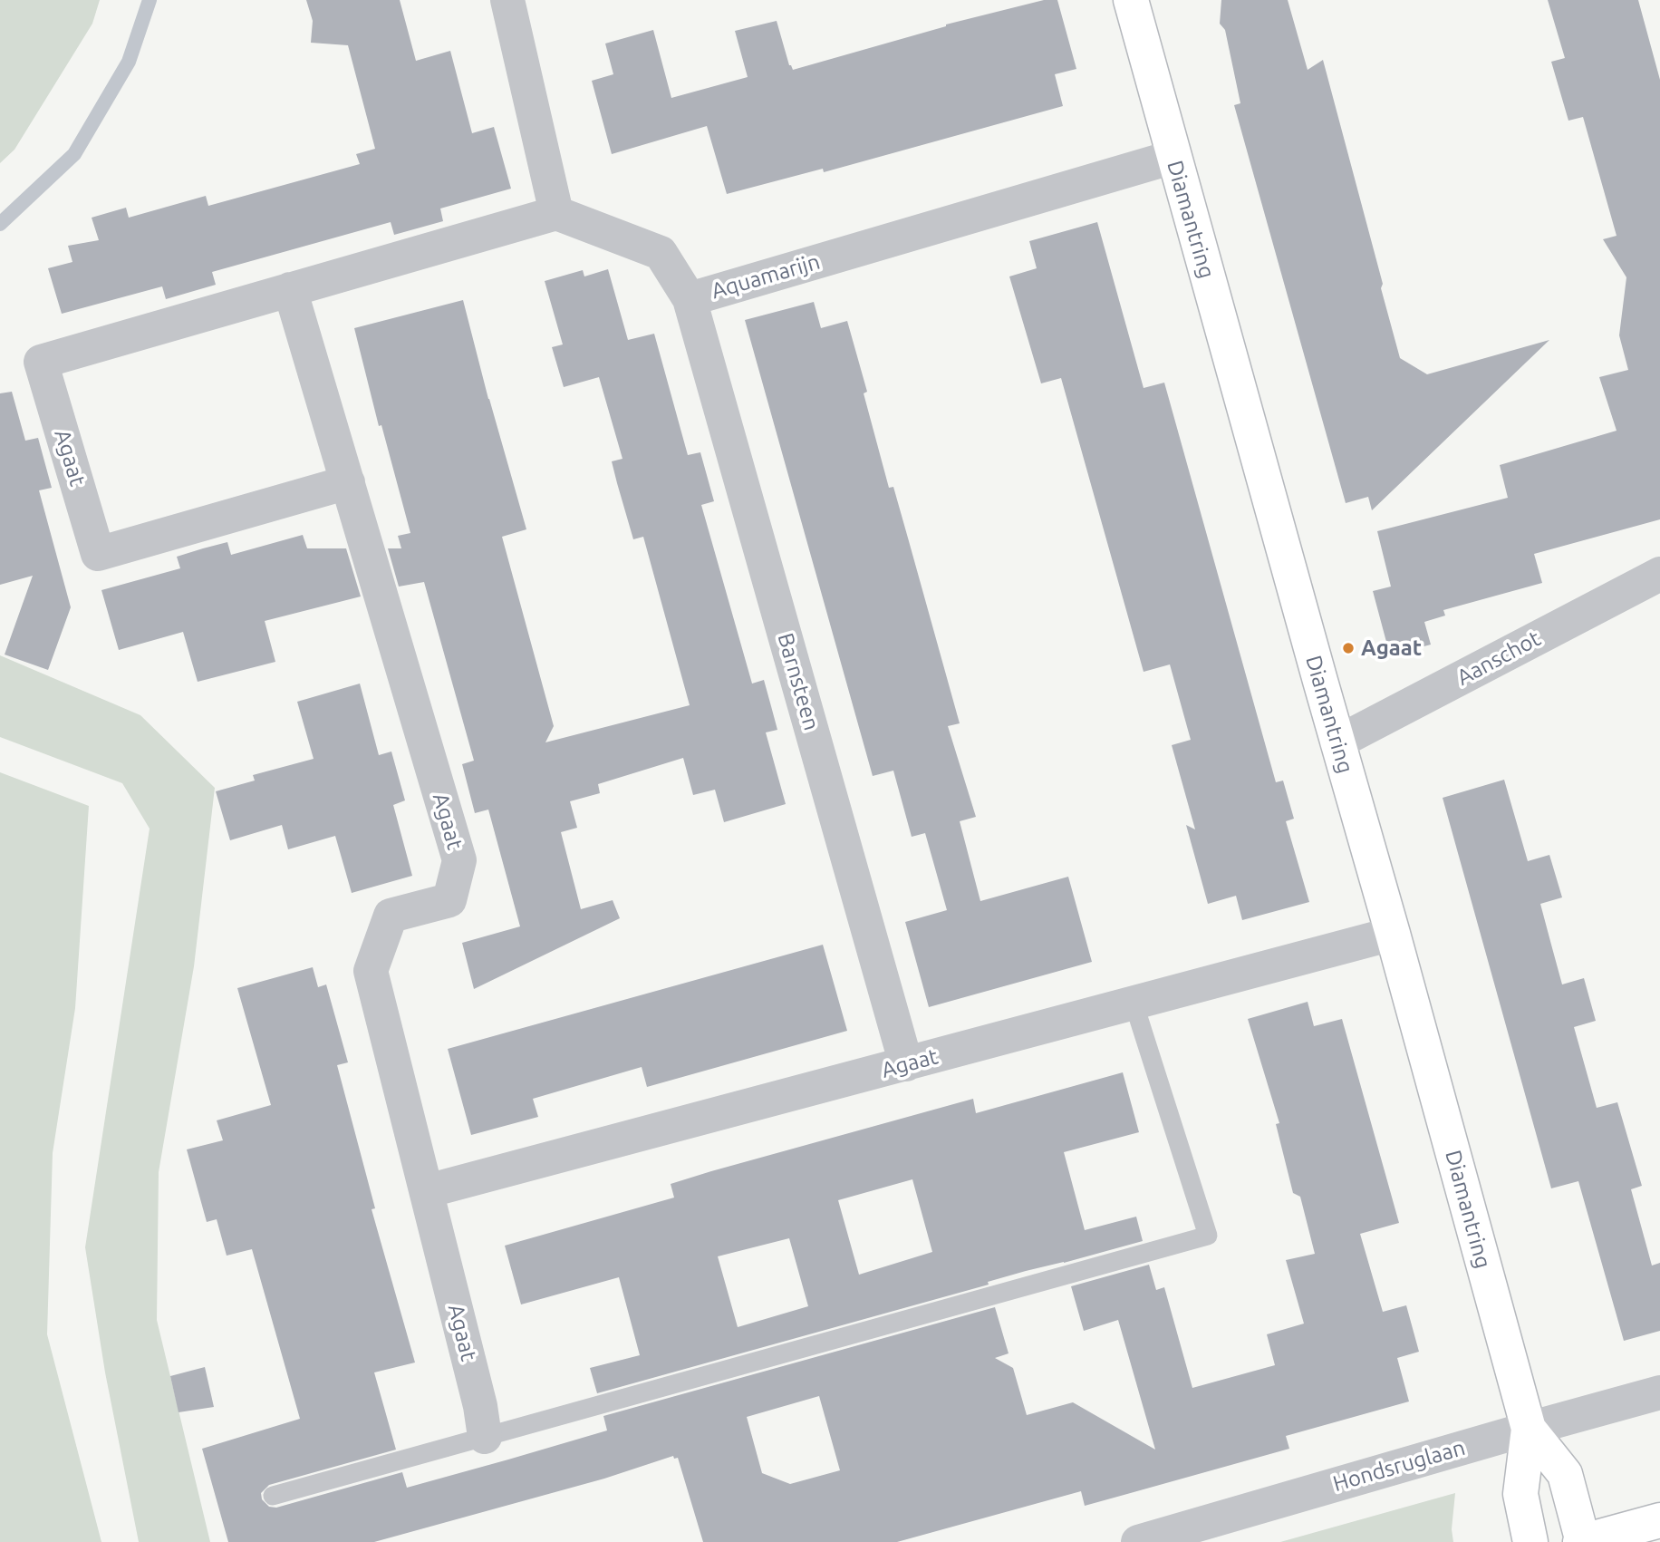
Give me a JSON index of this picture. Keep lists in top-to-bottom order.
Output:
{
  "streets": {
    "street": [
      "Diamantring",
      "Aquamarijn",
      "Agaat",
      "Aanschot",
      "Barnsteen",
      "Hondsruglaan"
    ]
  },
  "crossings": [
    ["Diamantring", "Aquamarijn"],
    ["Diamantring", "Agaat"],
    ["Diamantring", "Aanschot"],
    ["Diamantring", "Hondsruglaan"],
    ["Aquamarijn", "Agaat"],
    ["Aquamarijn", "Barnsteen"],
    ["Agaat", "Barnsteen"]
  ],
  "places": ["Agaat"]
}
